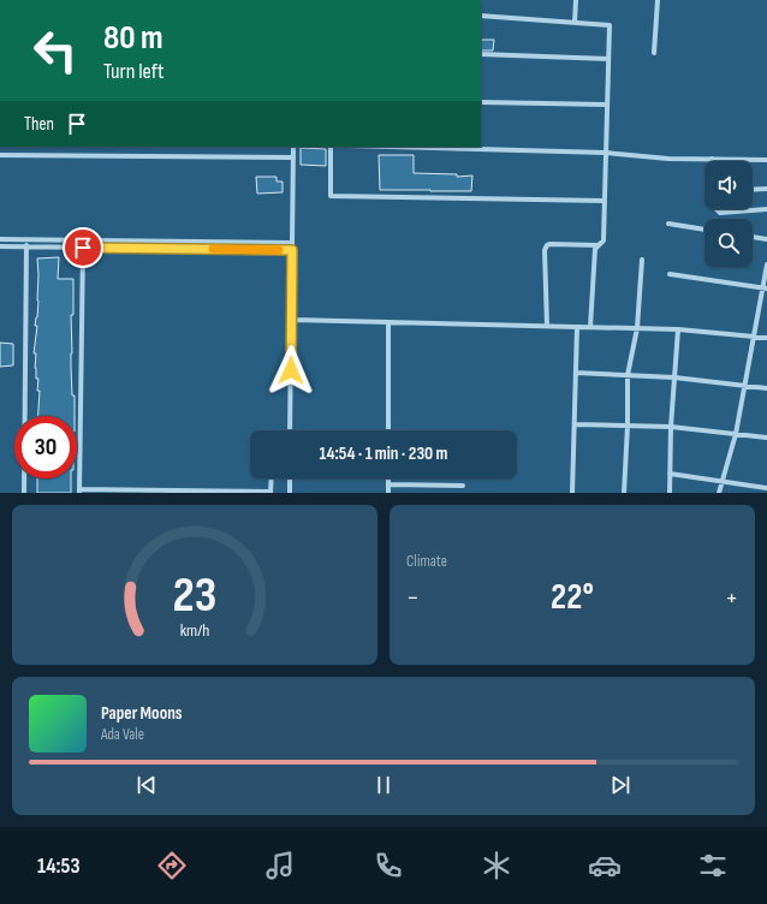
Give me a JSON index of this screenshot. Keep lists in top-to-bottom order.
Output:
{
  "page": {
    "turn": ["80 m", "Turn left"],
    "then": "Then",
    "limit": "30",
    "trip": "14:54 · 1 min · 230 m",
    "tile": "Climate",
    "heat": ["−", "22°", "+"],
    "song": ["Paper Moons", "Ada Vale"],
    "tabs": "14:53",
    "gauge": ["23", "km/h"]
  }
}
